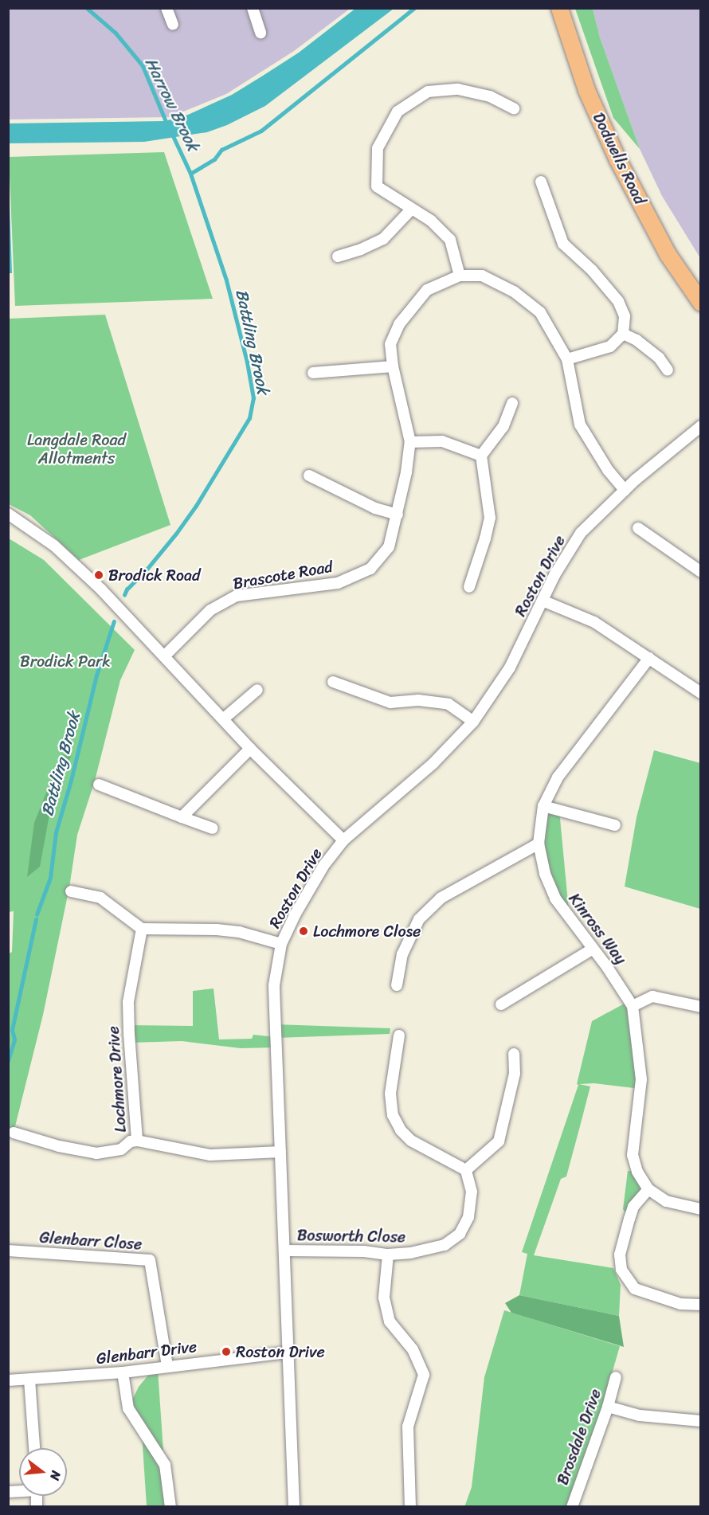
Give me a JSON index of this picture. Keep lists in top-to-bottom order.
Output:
{
  "streets": {
    "main road": ["Dodwells Road"],
    "street": [
      "Brascote Road",
      "Roston Drive",
      "Kinross Way",
      "Lochmore Drive",
      "Bosworth Close",
      "Glenbarr Close",
      "Glenbarr Drive",
      "Brosdale Drive"
    ]
  },
  "crossings": [
    ["Brascote Road", "Roston Drive"],
    ["Roston Drive", "Lochmore Drive"],
    ["Roston Drive", "Bosworth Close"],
    ["Roston Drive", "Glenbarr Drive"],
    ["Glenbarr Close", "Glenbarr Drive"]
  ],
  "water": ["Harrow Brook", "Battling Brook"],
  "parks": ["Langdale Road Allotments", "Brodick Park"],
  "places": ["Brodick Road", "Lochmore Close", "Roston Drive"],
  "north": "right"
}
